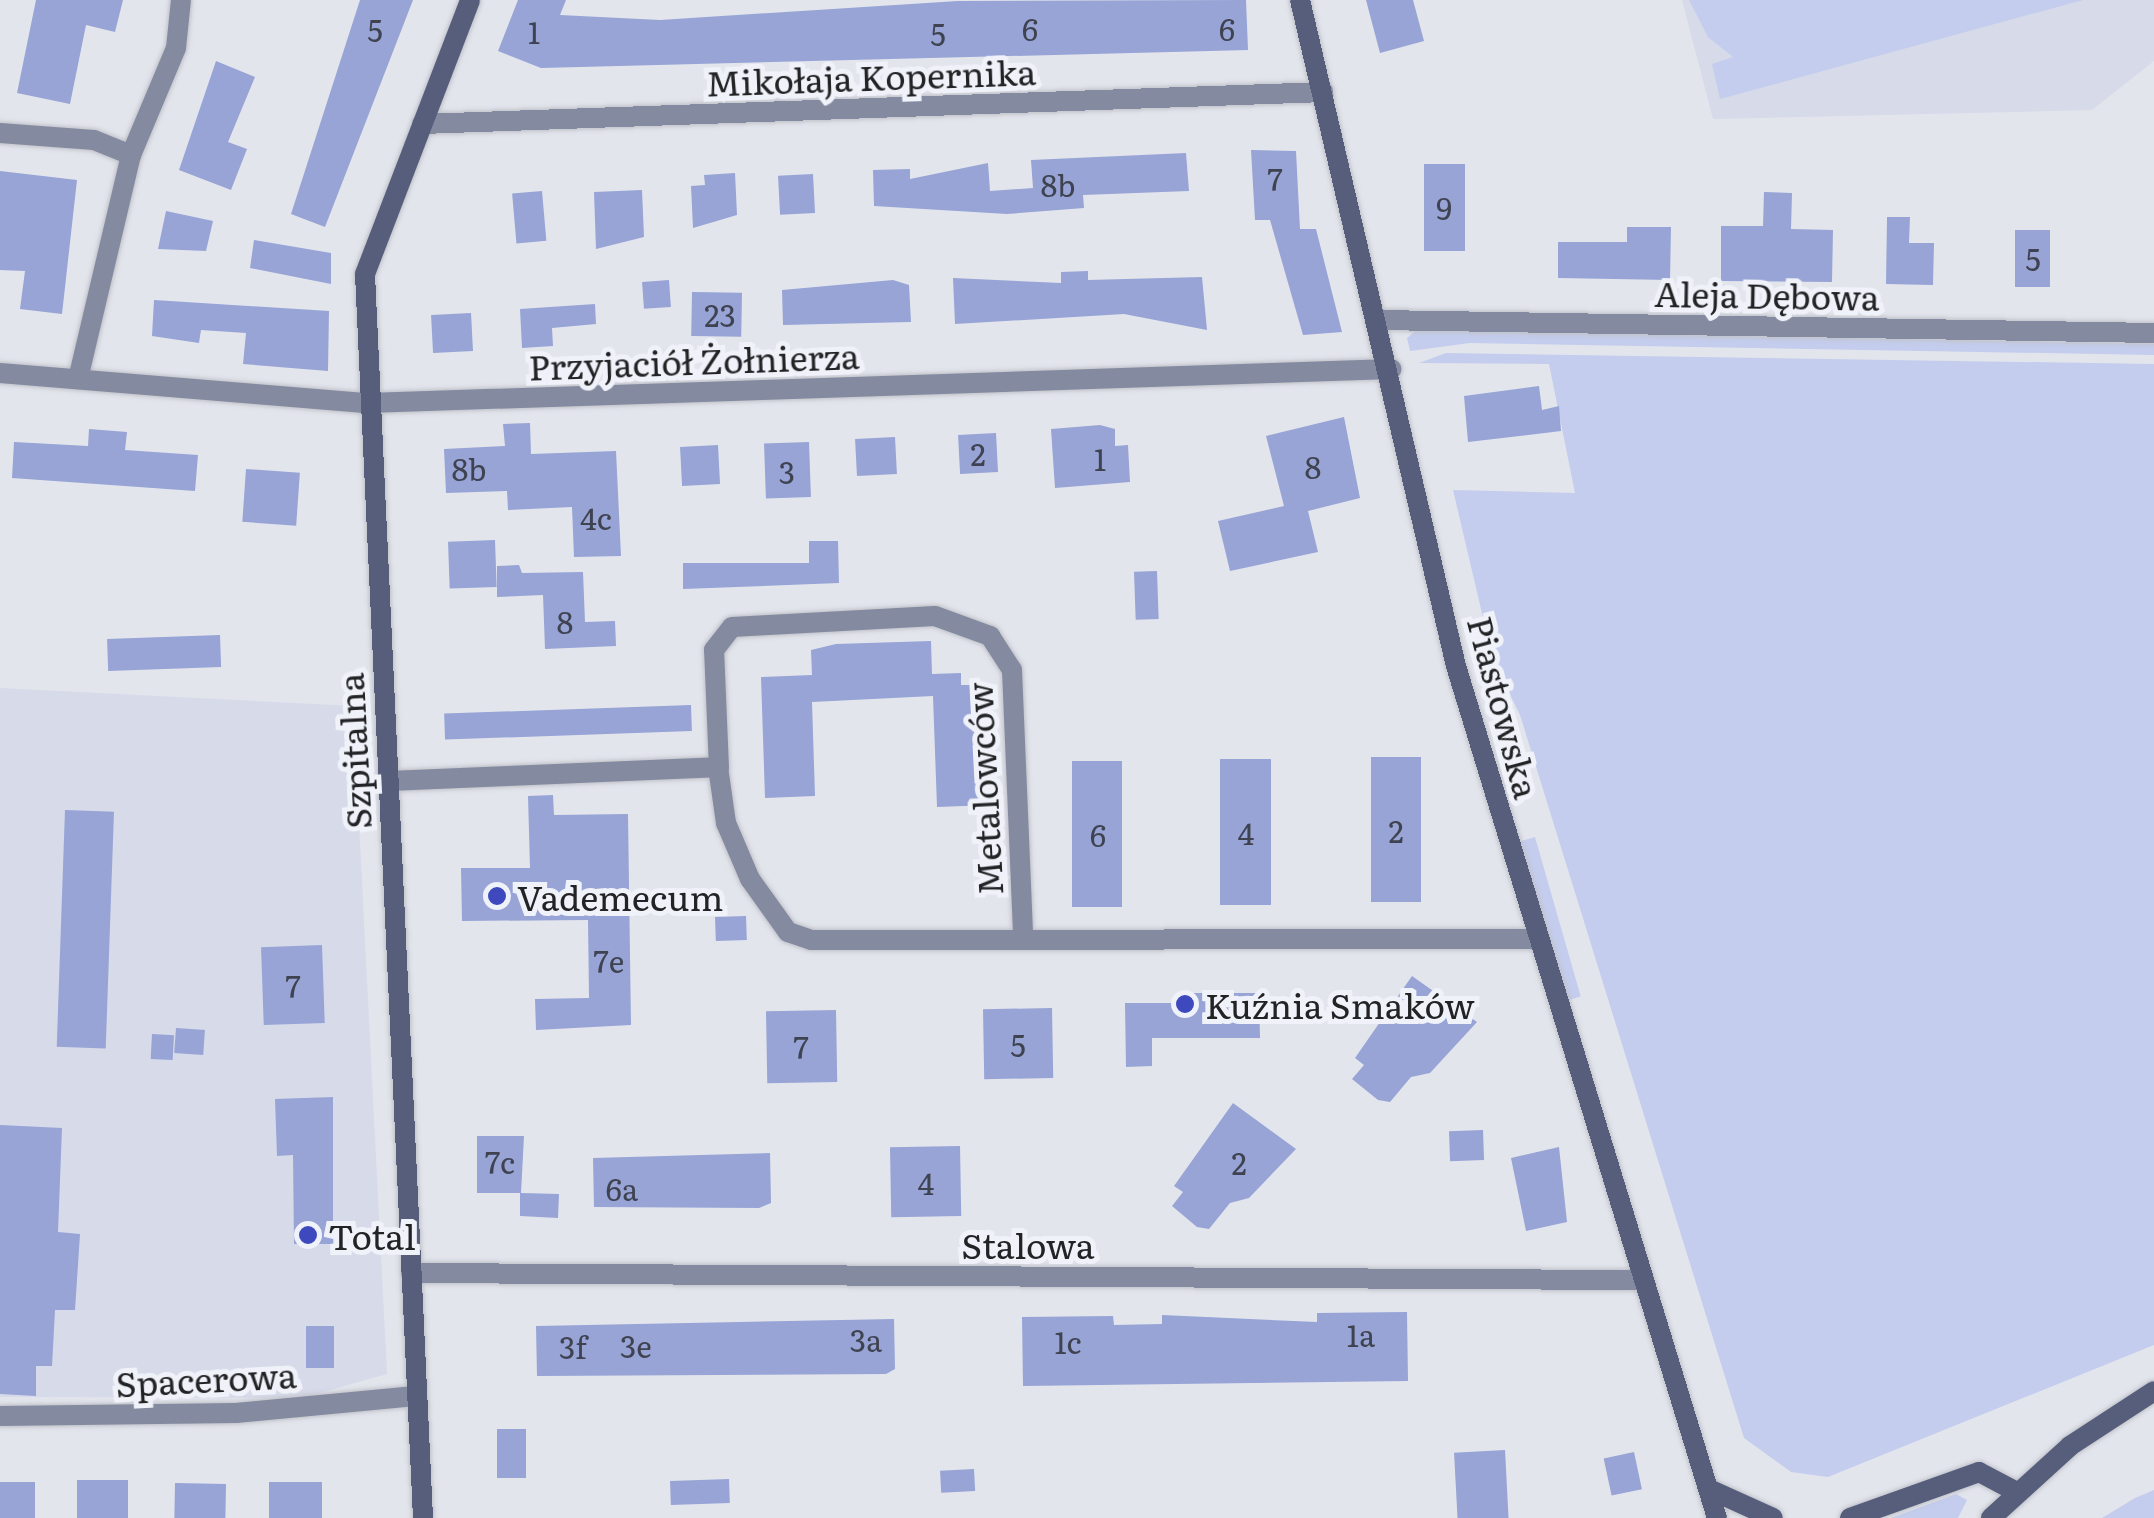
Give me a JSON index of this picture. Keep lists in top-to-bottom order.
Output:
{
  "streets": {
    "street": [
      "Mikołaja Kopernika",
      "Aleja Dębowa",
      "Przyjaciół Żołnierza",
      "Piastowska",
      "Szpitalna",
      "Metalowców",
      "Stalowa",
      "Spacerowa"
    ]
  },
  "crossings": [
    ["Mikołaja Kopernika", "Piastowska"],
    ["Mikołaja Kopernika", "Szpitalna"],
    ["Aleja Dębowa", "Piastowska"],
    ["Przyjaciół Żołnierza", "Piastowska"],
    ["Przyjaciół Żołnierza", "Szpitalna"],
    ["Piastowska", "Metalowców"],
    ["Piastowska", "Stalowa"],
    ["Szpitalna", "Stalowa"],
    ["Szpitalna", "Spacerowa"]
  ],
  "places": ["Vademecum", "Kuźnia Smaków", "Total"],
  "house_numbers": [
    "6",
    "6",
    "5",
    "1",
    "5",
    "7",
    "8b",
    "9",
    "5",
    "23",
    "2",
    "1",
    "8",
    "8b",
    "3",
    "4c",
    "8",
    "2",
    "4",
    "6",
    "7e",
    "7",
    "5",
    "7",
    "7c",
    "2",
    "4",
    "6a",
    "1a",
    "3a",
    "1c",
    "3e",
    "3f"
  ]
}
